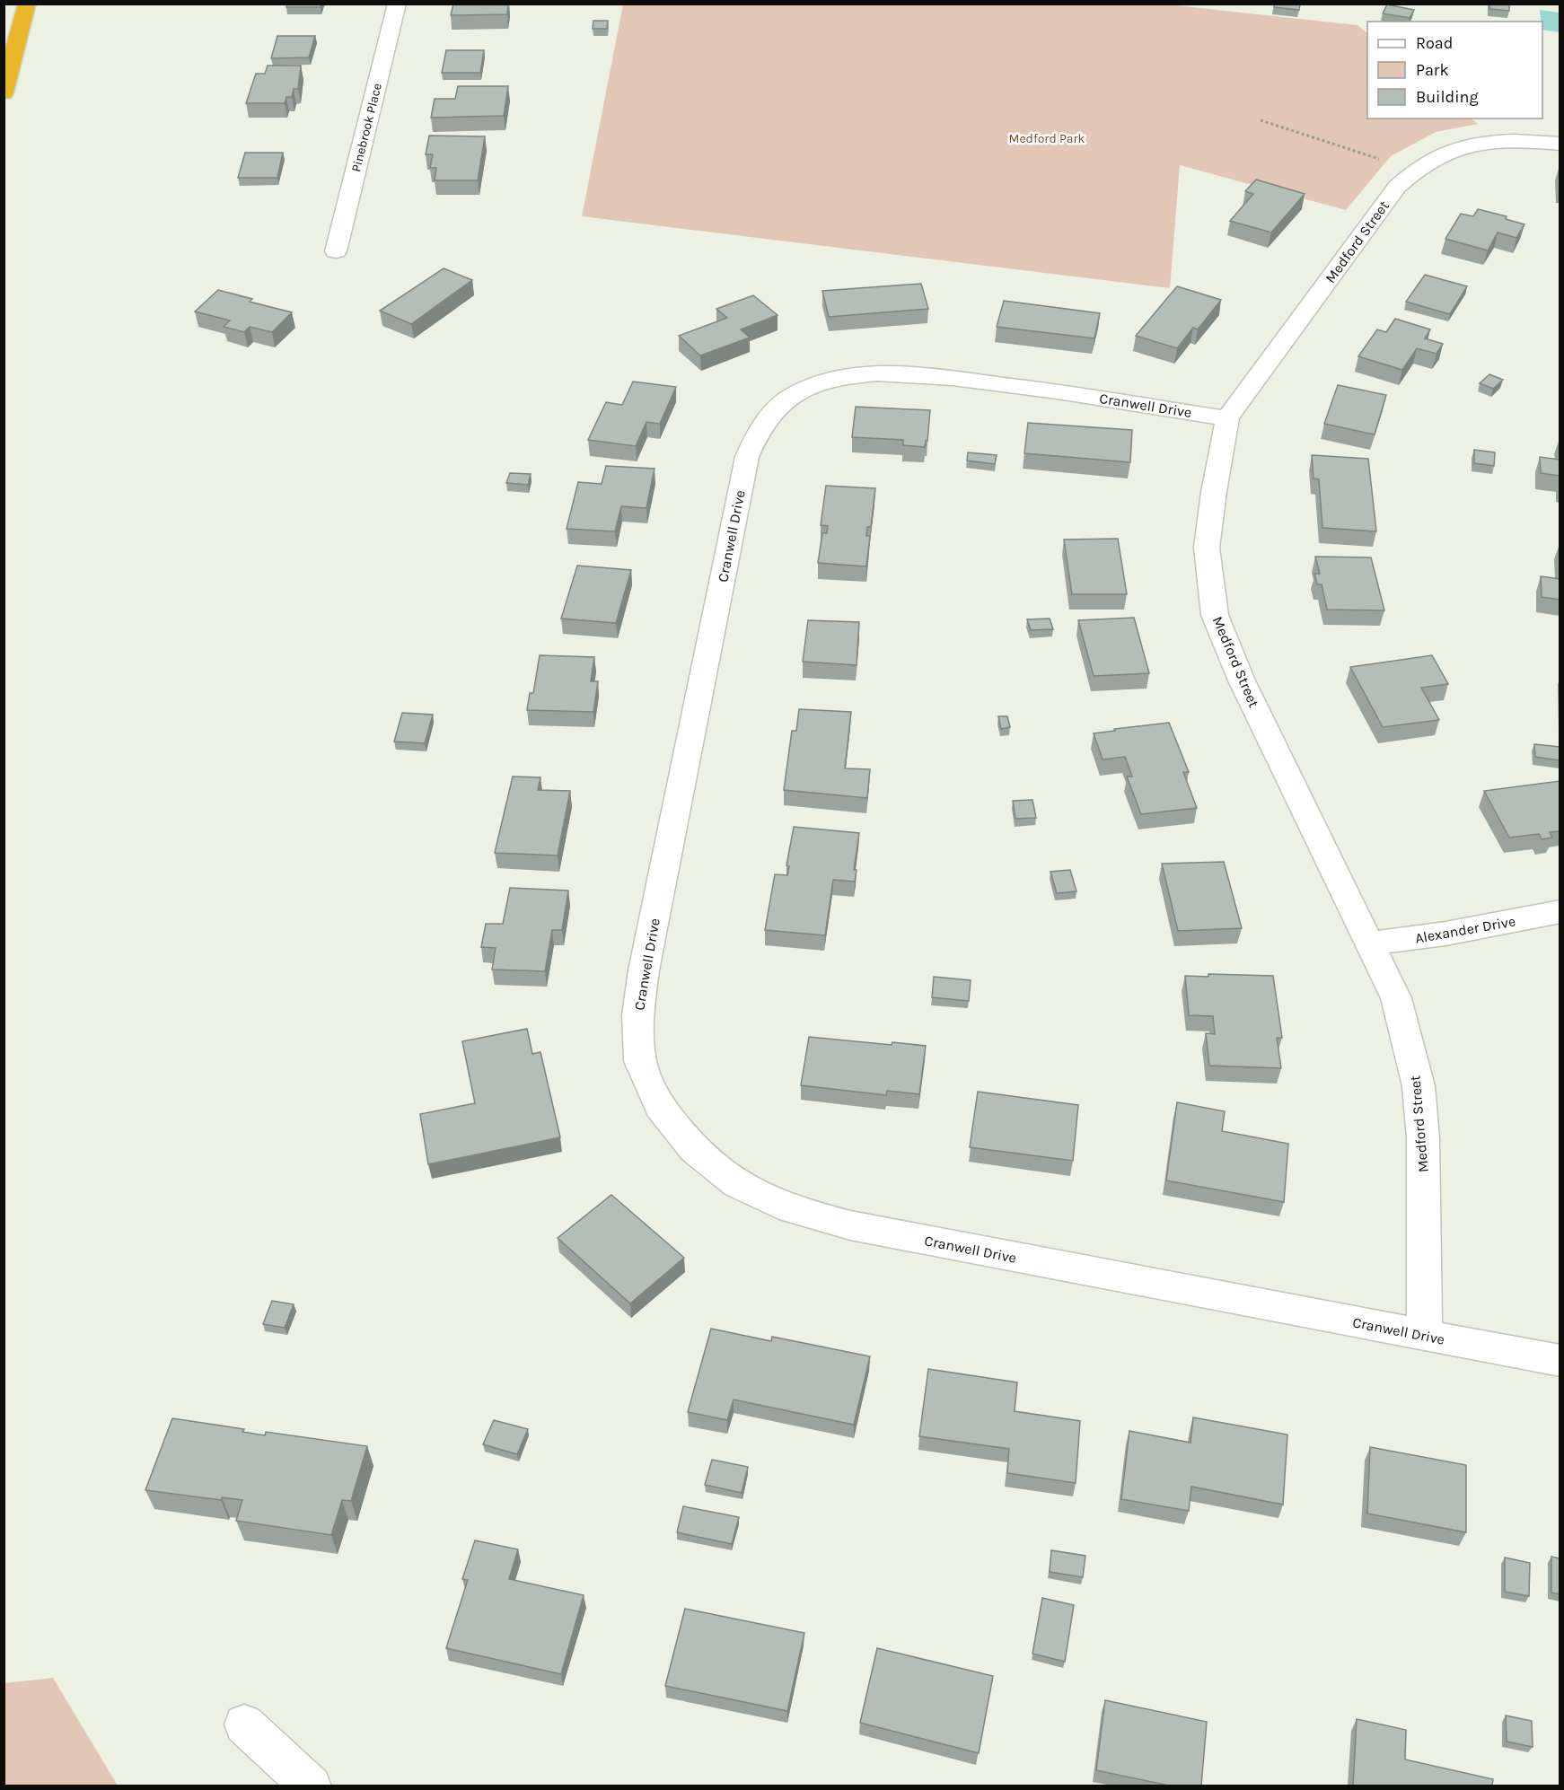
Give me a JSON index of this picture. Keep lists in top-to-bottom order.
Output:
{
  "streets": {
    "street": [
      "Pinebrook Place",
      "Medford Street",
      "Cranwell Drive",
      "Alexander Drive"
    ]
  },
  "crossings": [
    ["Medford Street", "Cranwell Drive"],
    ["Medford Street", "Alexander Drive"]
  ],
  "parks": ["Medford Park"],
  "legend": ["Road", "Park", "Building"]
}
